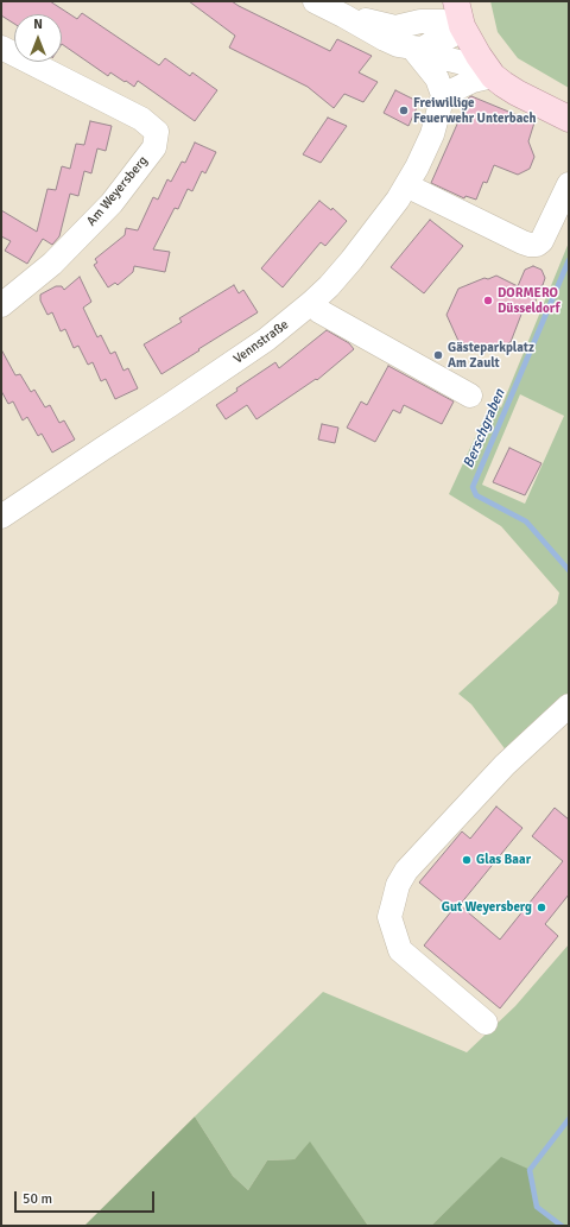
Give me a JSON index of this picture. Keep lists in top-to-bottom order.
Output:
{
  "streets": {
    "street": ["Am Weyersberg", "Vennstraße"]
  },
  "water": ["Berschgraben"],
  "places": [
    "Freiwillige Feuerwehr Unterbach",
    "DORMERO Düsseldorf",
    "Gästeparkplatz Am Zault",
    "Glas Baar",
    "Gut Weyersberg"
  ],
  "scale_bar": "50 m",
  "north": "top"
}
